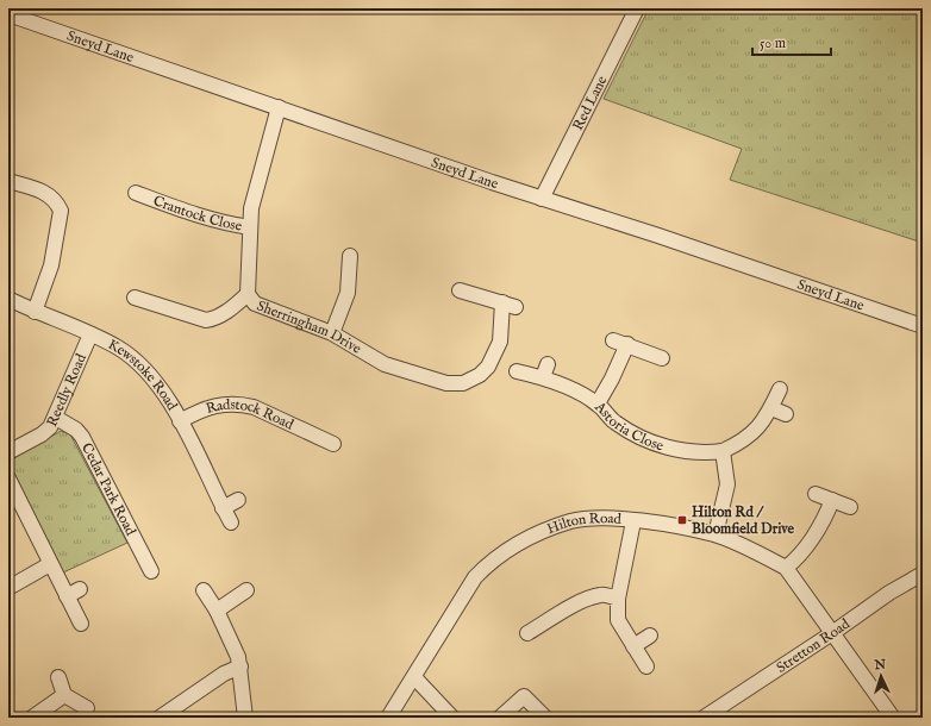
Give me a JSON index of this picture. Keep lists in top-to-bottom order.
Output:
{
  "streets": {
    "street": [
      "Sneyd Lane",
      "Red Lane",
      "Crantock Close",
      "Sherringham Drive",
      "Kewstoke Road",
      "Reedly Road",
      "Radstock Road",
      "Astoria Close",
      "Cedar Park Road",
      "Hilton Road",
      "Stretton Road"
    ]
  },
  "crossings": [
    ["Sneyd Lane", "Red Lane"],
    ["Sneyd Lane", "Sherringham Drive"],
    ["Crantock Close", "Sherringham Drive"],
    ["Kewstoke Road", "Reedly Road"],
    ["Kewstoke Road", "Radstock Road"],
    ["Reedly Road", "Cedar Park Road"],
    ["Hilton Road", "Stretton Road"]
  ],
  "places": {
    "transit": ["Hilton Rd / Bloomfield Drive"]
  },
  "scale_bar": "50 m",
  "north": "top"
}
